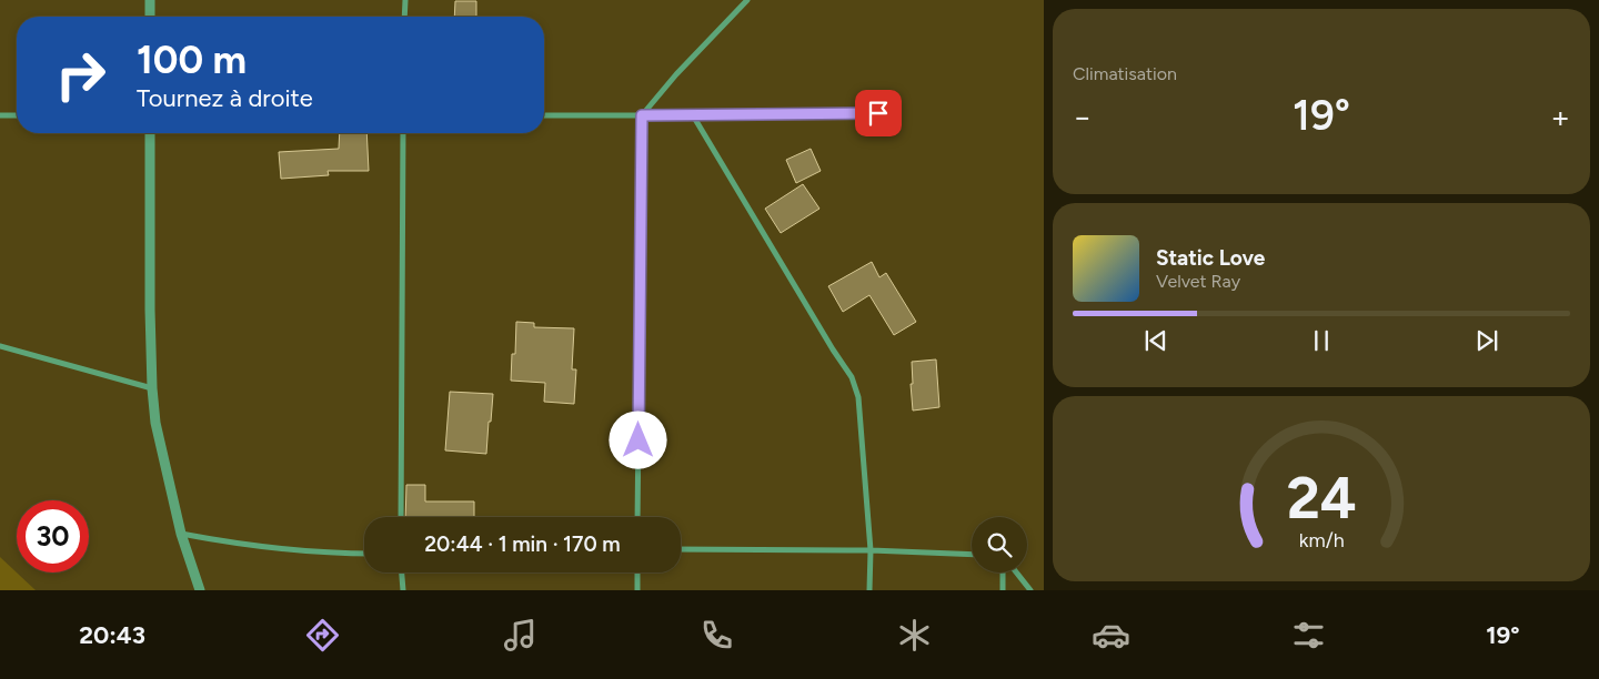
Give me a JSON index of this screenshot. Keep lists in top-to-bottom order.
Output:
{
  "page": {
    "tile": "Climatisation",
    "turn": ["100 m", "Tournez à droite"],
    "heat": ["−", "19°", "+"],
    "song": ["Static Love", "Velvet Ray"],
    "limit": "30",
    "trip": "20:44 · 1 min · 170 m",
    "tabs": ["20:43", "19°"],
    "gauge": ["24", "km/h"]
  }
}
